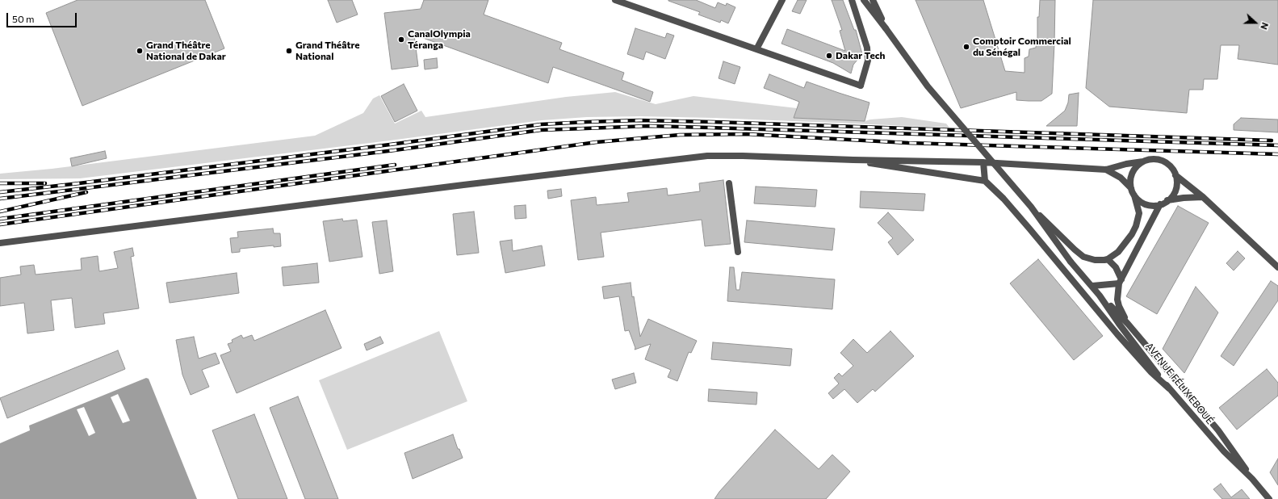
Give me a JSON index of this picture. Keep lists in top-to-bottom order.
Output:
{
  "streets": {
    "street": ["AVENUE FÉLIX EBOUÉ"]
  },
  "places": [
    "CanalOlympia Téranga",
    "Comptoir Commercial du Sénégal",
    "Grand Théâtre National de Dakar",
    "Grand Théâtre National",
    "Dakar Tech"
  ],
  "scale_bar": "50 m",
  "north": "right"
}
